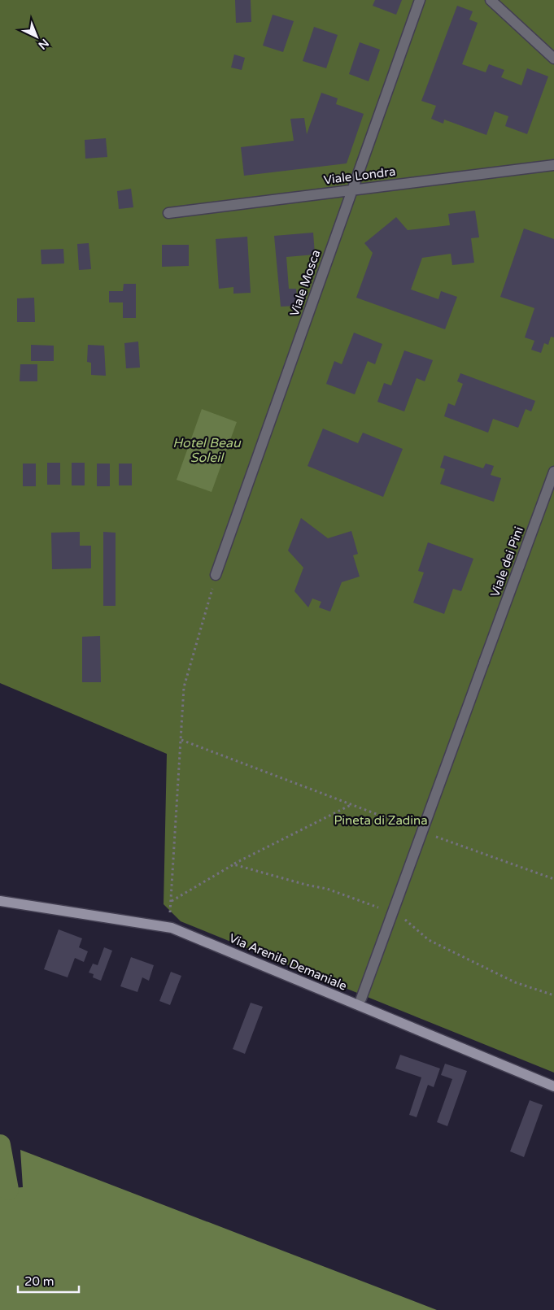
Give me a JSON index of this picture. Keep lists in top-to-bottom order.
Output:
{
  "streets": {
    "street": [
      "Viale Londra",
      "Viale Mosca",
      "Viale dei Pini",
      "Via Arenile Demaniale"
    ]
  },
  "crossings": [
    ["Viale Londra", "Viale Mosca"]
  ],
  "water": ["Hotel Beau Soleil"],
  "parks": ["Pineta di Zadina"],
  "scale_bar": "20 m",
  "north": "bottom right"
}
